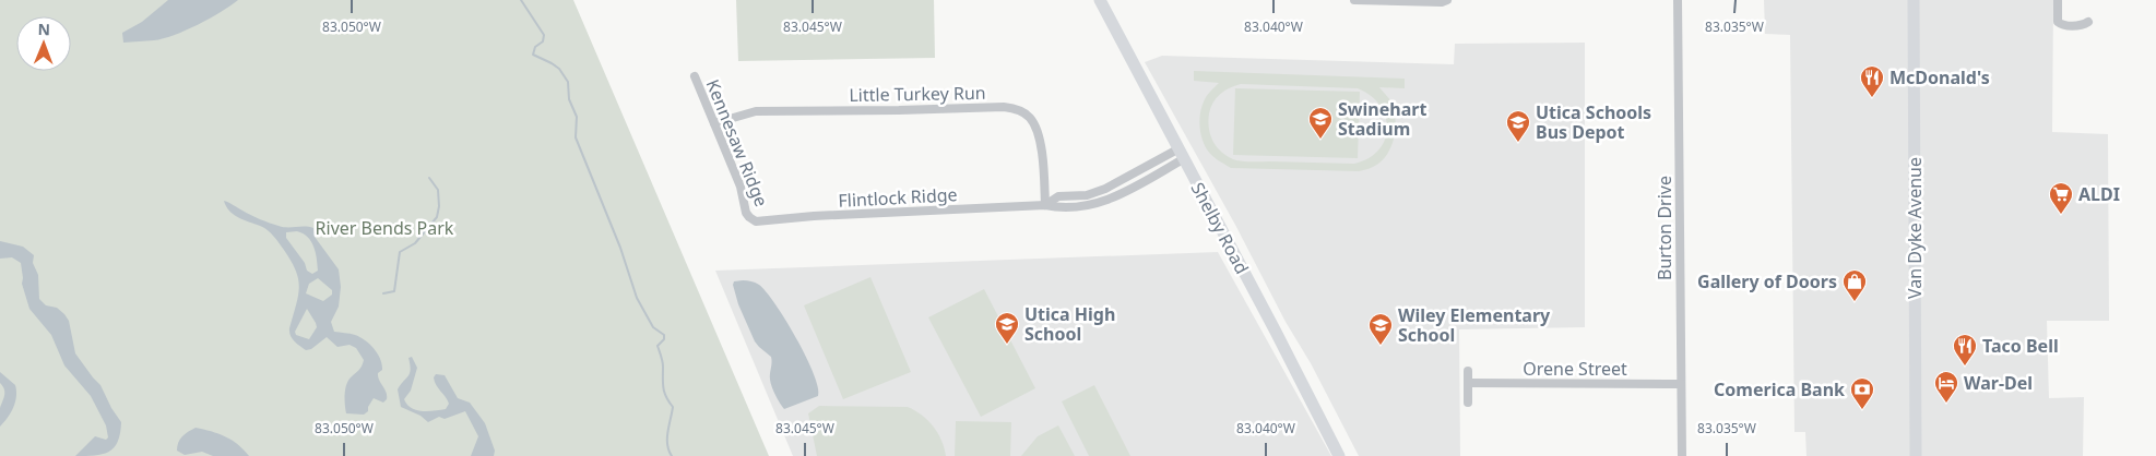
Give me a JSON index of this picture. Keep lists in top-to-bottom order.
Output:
{
  "streets": {
    "street": [
      "Little Turkey Run",
      "Kennesaw Ridge",
      "Flintlock Ridge",
      "Shelby Road",
      "Burton Drive",
      "Van Dyke Avenue",
      "Orene Street"
    ]
  },
  "crossings": [
    ["Little Turkey Run", "Kennesaw Ridge"],
    ["Little Turkey Run", "Flintlock Ridge"],
    ["Kennesaw Ridge", "Flintlock Ridge"],
    ["Flintlock Ridge", "Shelby Road"],
    ["Burton Drive", "Orene Street"]
  ],
  "parks": ["River Bends Park"],
  "places": {
    "restaurant": ["McDonald's", "Taco Bell"],
    "school or university": [
      "Swinehart Stadium",
      "Utica Schools Bus Depot",
      "Utica High School",
      "Wiley Elementary School"
    ],
    "supermarket": ["ALDI"],
    "shop": ["Gallery of Doors"],
    "hotel": ["War-Del"],
    "bank": ["Comerica Bank"]
  },
  "north": "top",
  "coordinates": [
    "83.050°W",
    "83.045°W",
    "83.040°W",
    "83.035°W"
  ]
}
